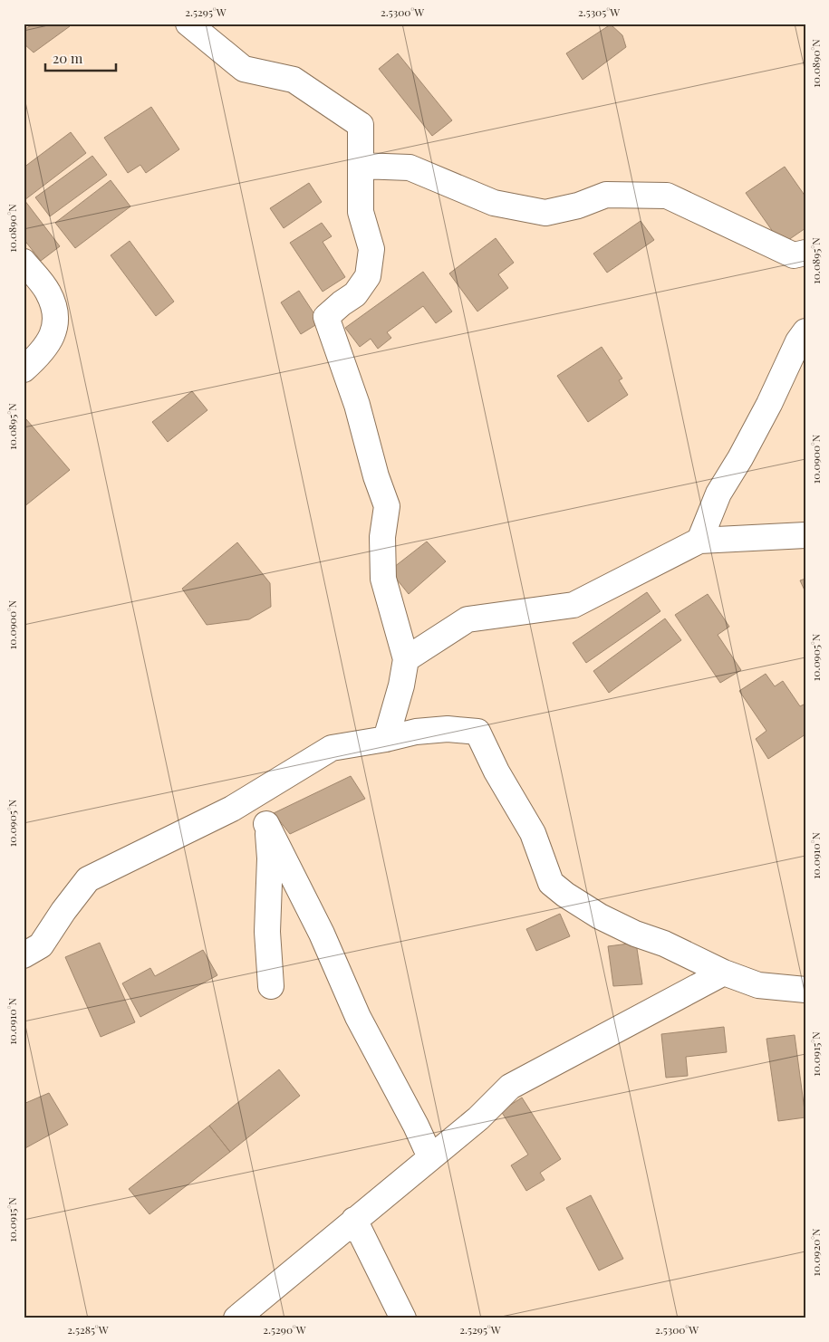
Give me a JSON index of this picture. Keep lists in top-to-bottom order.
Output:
{
  "scale_bar": "20 m",
  "coordinates": [
    "2.5295°W",
    "2.5300°W",
    "2.5305°W",
    "10.0890°N",
    "10.0895°N",
    "10.0900°N",
    "10.0905°N",
    "10.0910°N",
    "10.0915°N",
    "10.0920°N",
    "2.5285°W",
    "2.5290°W"
  ]
}
